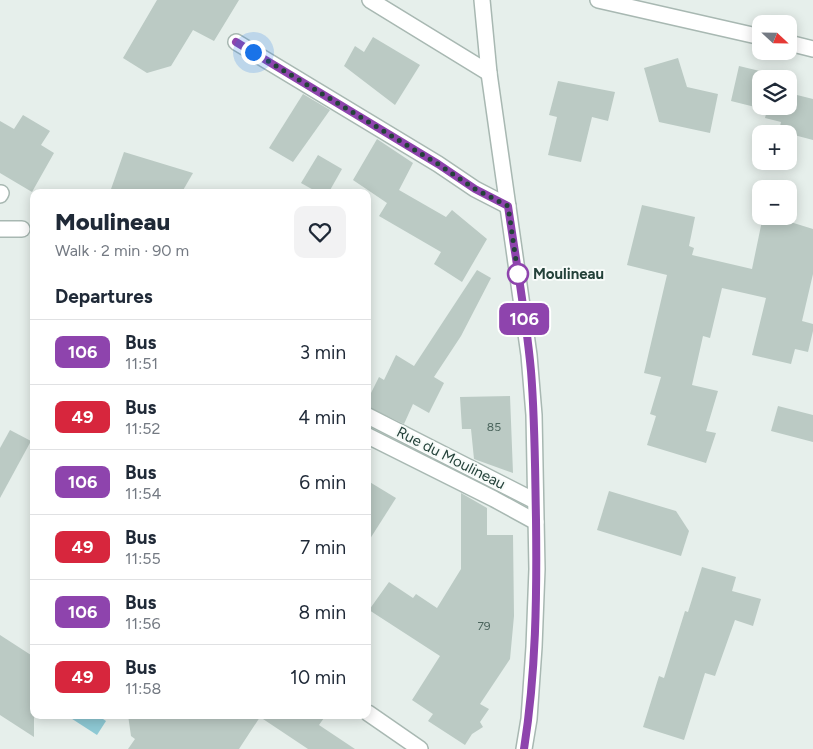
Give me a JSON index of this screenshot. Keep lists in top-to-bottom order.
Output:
{
  "streets": {
    "street": ["Rue du Moulineau"]
  },
  "places": ["Moulineau"],
  "lines": ["bus line 106"],
  "house_numbers": ["85", "79"],
  "north": "right",
  "page": {
    "on_map": "106",
    "map_buttons": ["+", "−"],
    "heading": [
      ["Moulineau", "Walk · 2 min · 90 m"],
      "Departures"
    ],
    "list": [
      {
        "mark": "106",
        "name": "Bus",
        "note": "11:51",
        "value": "3 min"
      },
      {
        "mark": "49",
        "name": "Bus",
        "note": "11:52",
        "value": "4 min"
      },
      {
        "mark": "106",
        "name": "Bus",
        "note": "11:54",
        "value": "6 min"
      },
      {
        "mark": "49",
        "name": "Bus",
        "note": "11:55",
        "value": "7 min"
      },
      {
        "mark": "106",
        "name": "Bus",
        "note": "11:56",
        "value": "8 min"
      },
      {
        "mark": "49",
        "name": "Bus",
        "note": "11:58",
        "value": "10 min"
      }
    ]
  }
}
